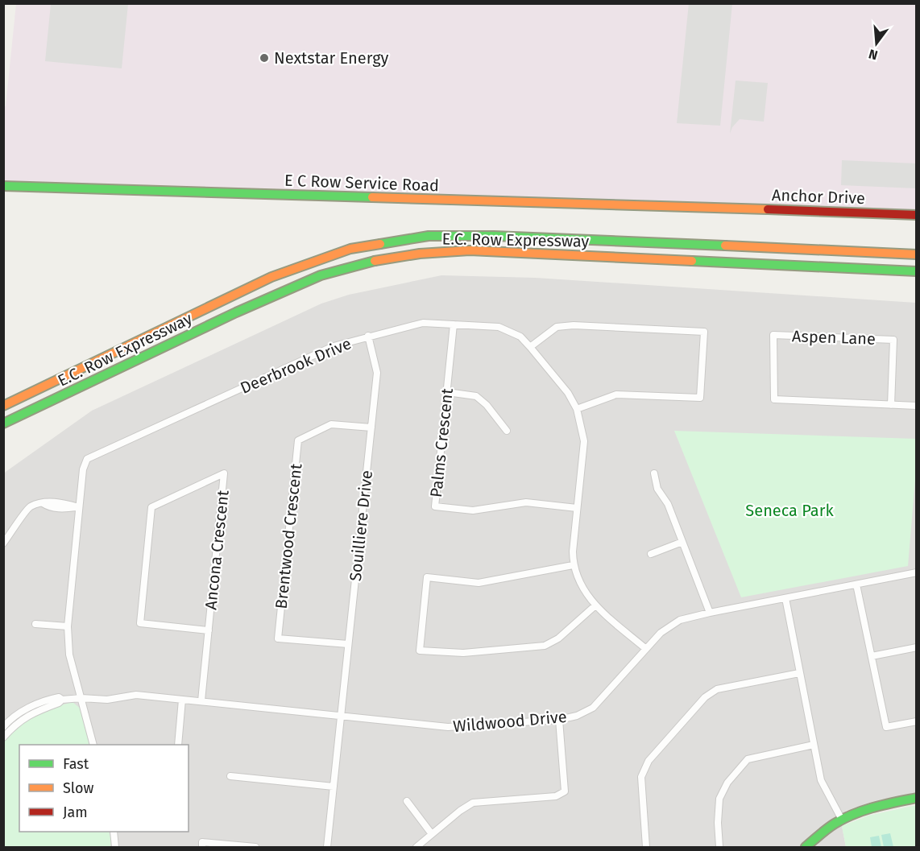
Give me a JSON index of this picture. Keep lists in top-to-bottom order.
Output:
{
  "streets": {
    "main road": ["E C Row Service Road", "Anchor Drive", "E.C. Row Expressway"],
    "street": [
      "Aspen Lane",
      "Deerbrook Drive",
      "Palms Crescent",
      "Souilliere Drive",
      "Brentwood Crescent",
      "Ancona Crescent",
      "Wildwood Drive"
    ]
  },
  "crossings": [
    ["E C Row Service Road", "Anchor Drive"],
    ["Deerbrook Drive", "Palms Crescent"],
    ["Deerbrook Drive", "Souilliere Drive"],
    ["Deerbrook Drive", "Wildwood Drive"],
    ["Souilliere Drive", "Brentwood Crescent"],
    ["Souilliere Drive", "Wildwood Drive"],
    ["Ancona Crescent", "Wildwood Drive"]
  ],
  "parks": ["Seneca Park"],
  "places": ["Nextstar Energy"],
  "legend": ["Fast", "Slow", "Jam"],
  "north": "bottom"
}
